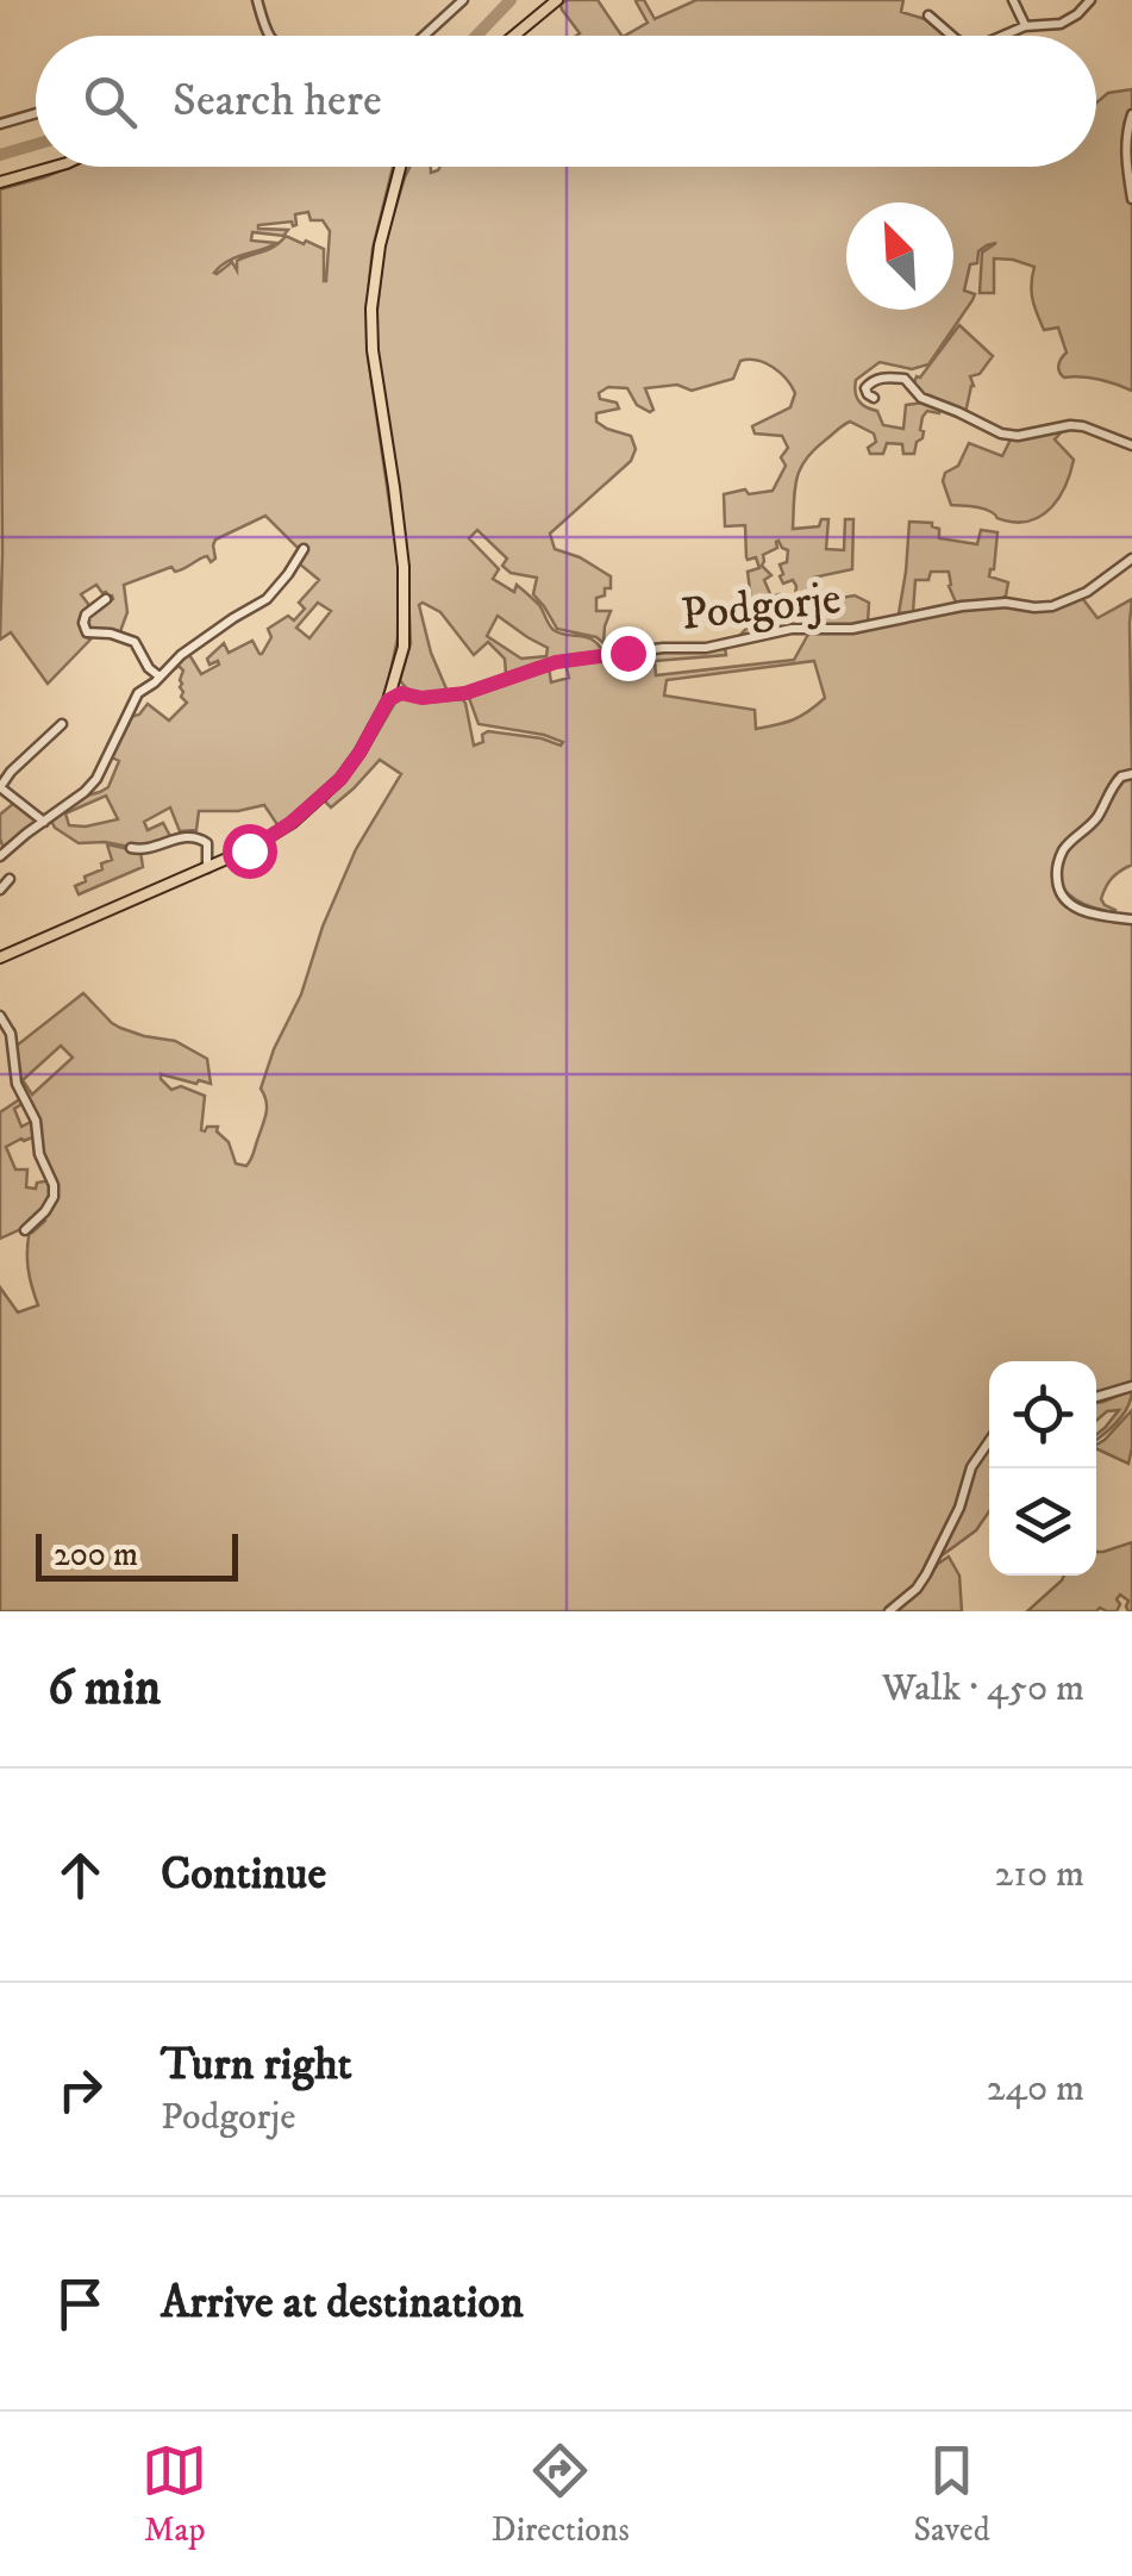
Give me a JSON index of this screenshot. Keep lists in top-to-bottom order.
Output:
{
  "streets": {
    "street": ["Podgorje"]
  },
  "scale_bar": "200 m",
  "north": "top left",
  "page": {
    "search": "Search here",
    "scale": "200 m",
    "heading": ["6 min", "Walk · 450 m"],
    "list": [
      ["Continue", "210 m"],
      ["Turn right", "Podgorje", "240 m"],
      "Arrive at destination"
    ],
    "nav": ["Map", "Directions", "Saved"]
  }
}
